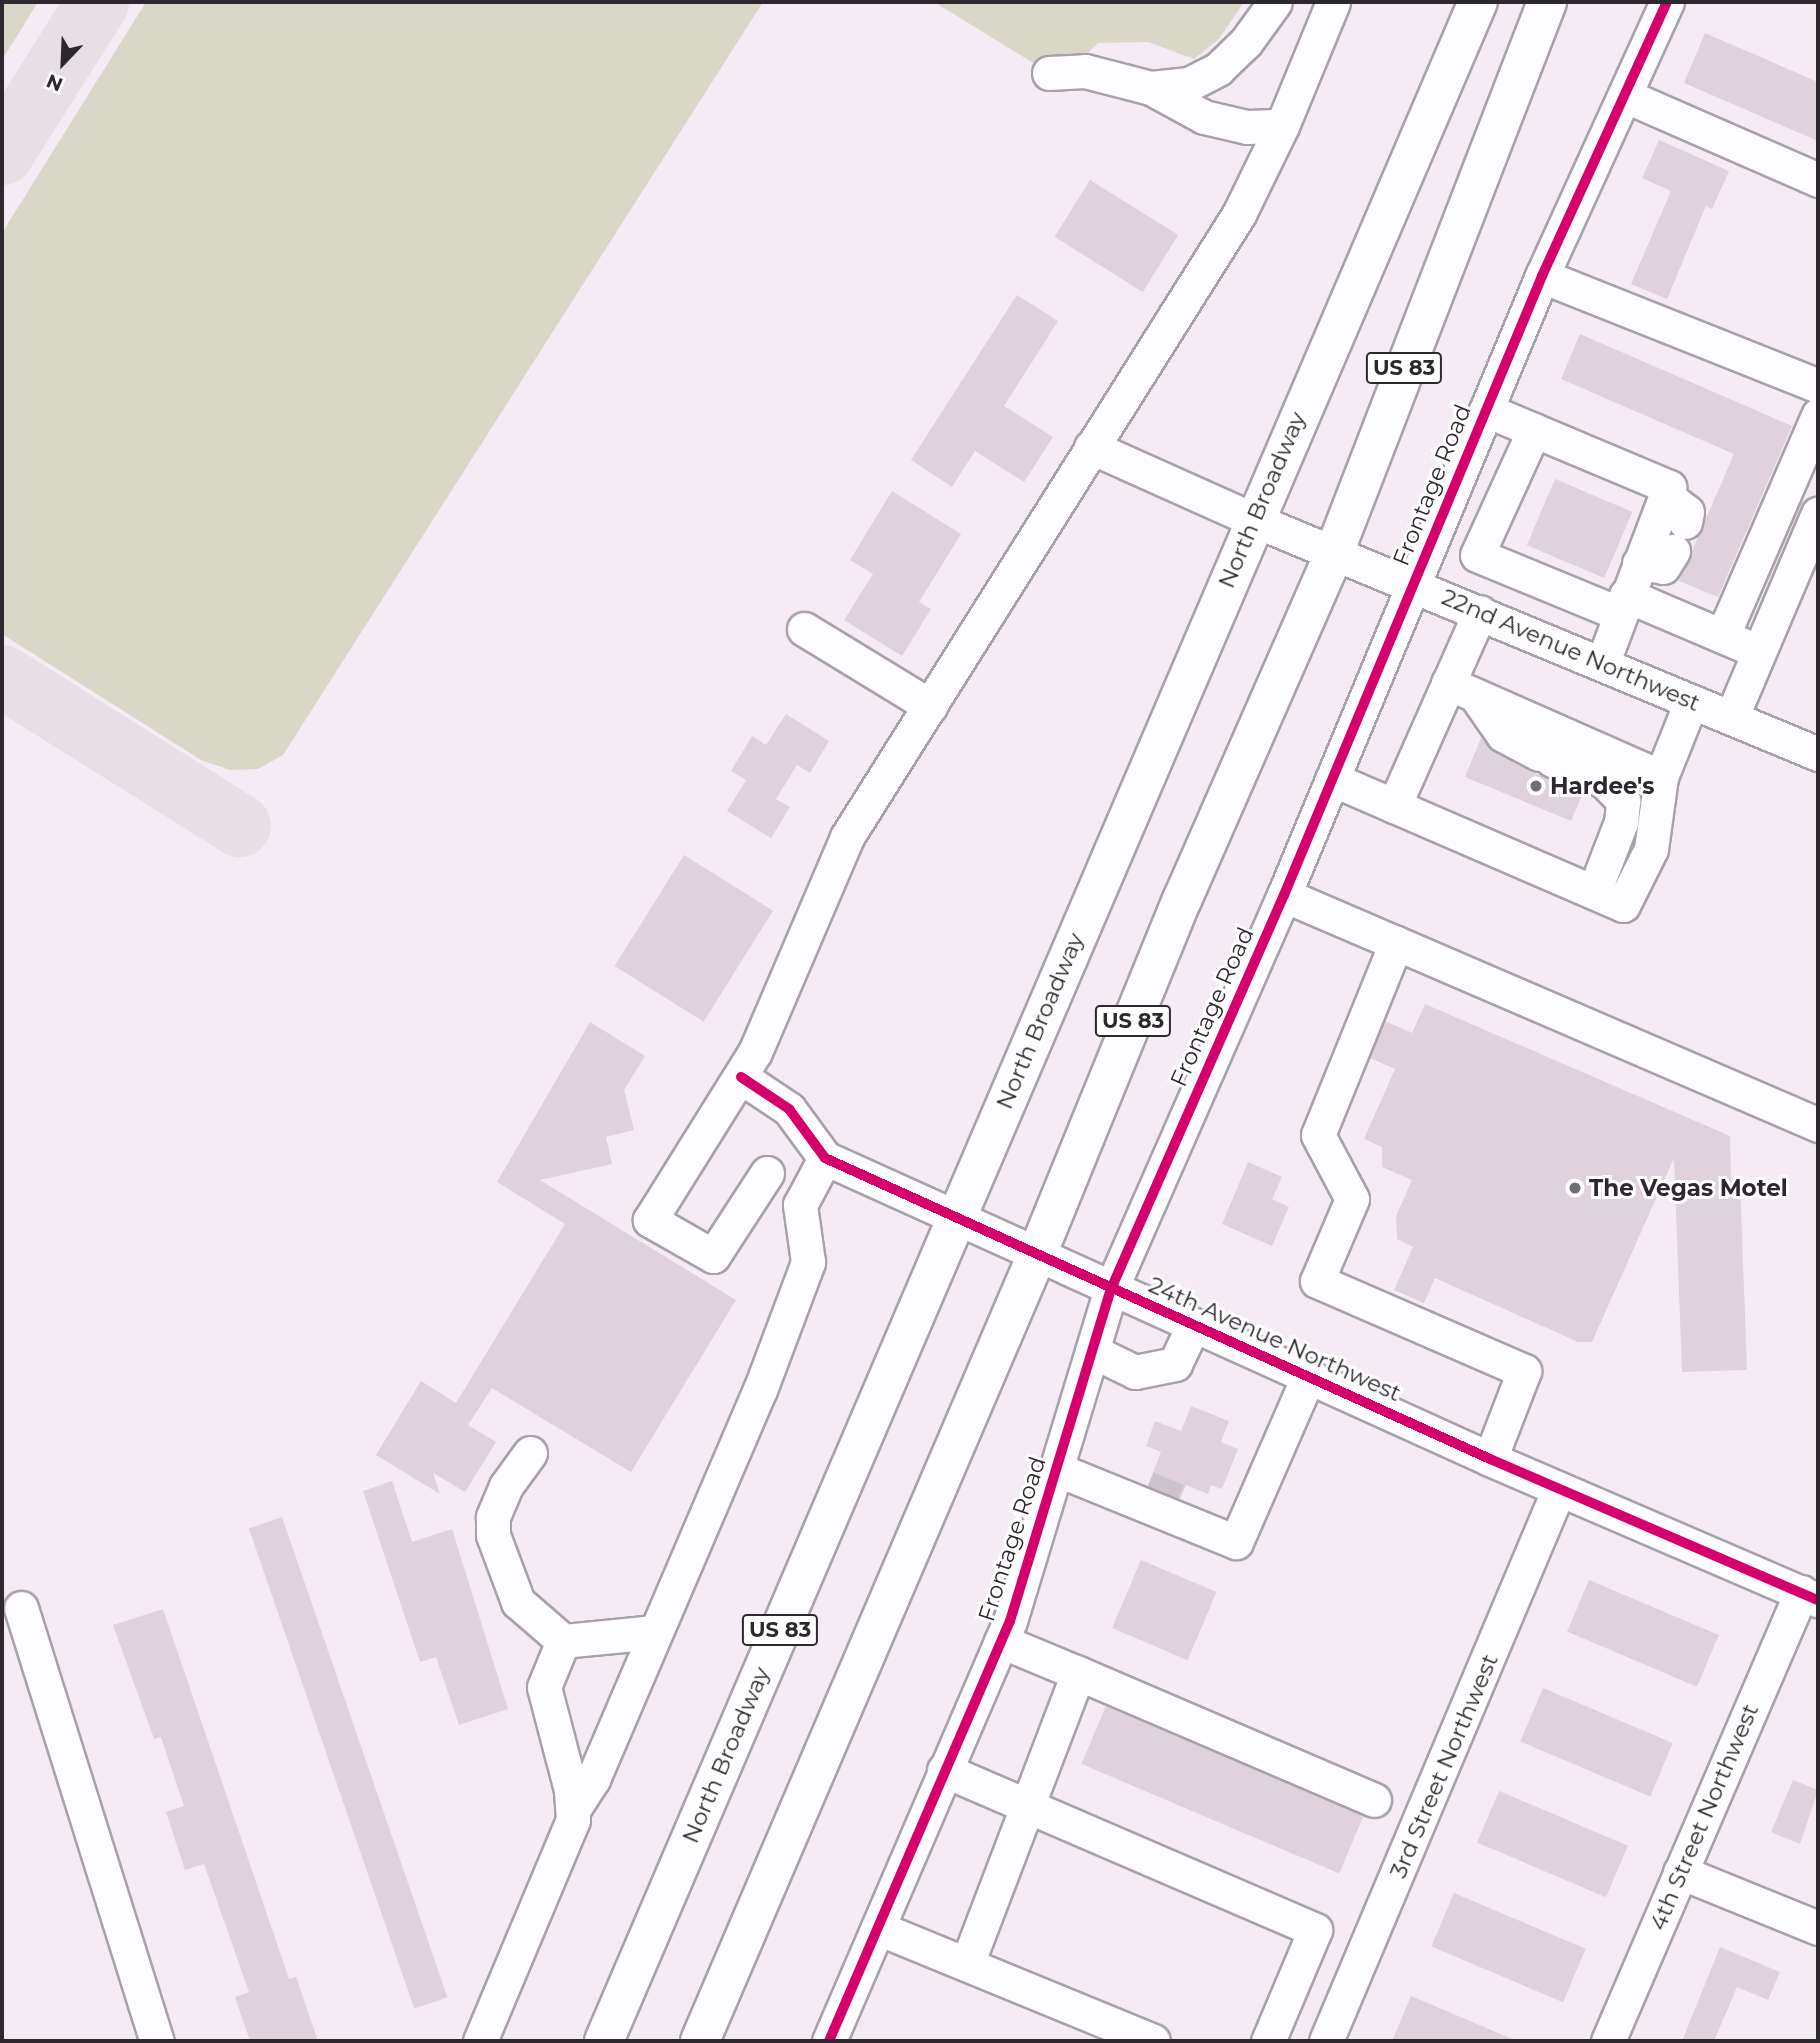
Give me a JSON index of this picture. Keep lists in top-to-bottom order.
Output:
{
  "streets": {
    "main road": ["US 83", "North Broadway"],
    "street": [
      "Frontage Road",
      "22nd Avenue Northwest",
      "24th Avenue Northwest",
      "3rd Street Northwest",
      "4th Street Northwest"
    ]
  },
  "crossings": [
    ["US 83", "22nd Avenue Northwest"],
    ["US 83", "24th Avenue Northwest"],
    ["Frontage Road", "22nd Avenue Northwest"],
    ["Frontage Road", "24th Avenue Northwest"],
    ["North Broadway", "22nd Avenue Northwest"],
    ["North Broadway", "24th Avenue Northwest"],
    ["24th Avenue Northwest", "3rd Street Northwest"],
    ["24th Avenue Northwest", "4th Street Northwest"]
  ],
  "places": ["Hardee's", "The Vegas Motel"],
  "north": "bottom left"
}
